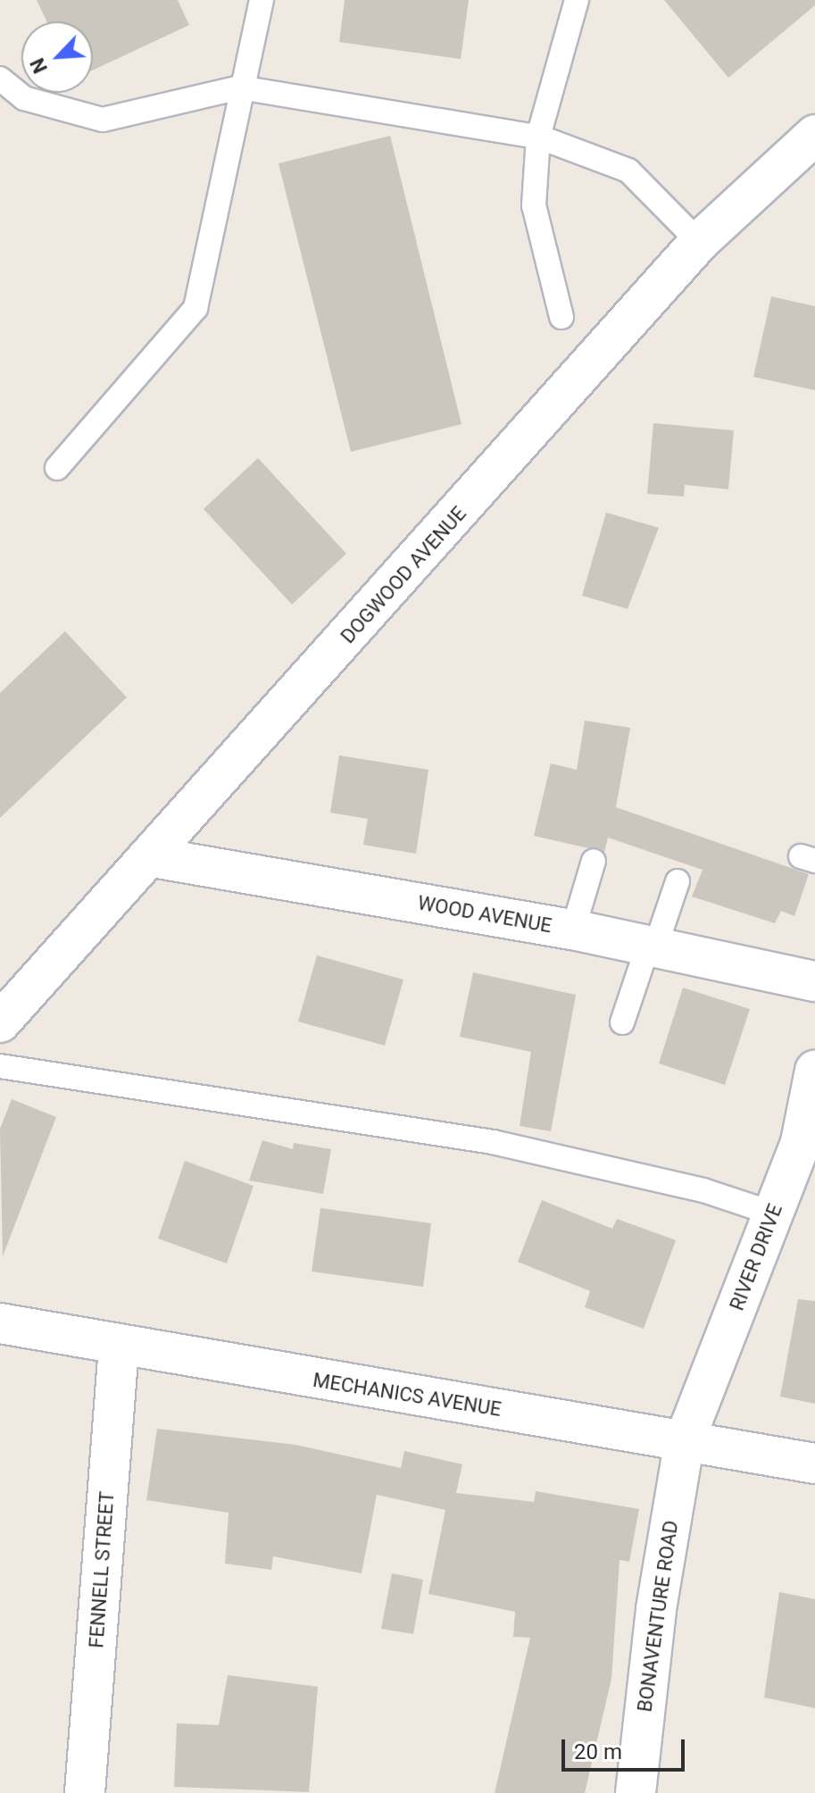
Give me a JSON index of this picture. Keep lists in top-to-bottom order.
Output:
{
  "streets": {
    "street": [
      "DOGWOOD AVENUE",
      "WOOD AVENUE",
      "RIVER DRIVE",
      "MECHANICS AVENUE",
      "FENNELL STREET",
      "BONAVENTURE ROAD"
    ]
  },
  "crossings": [
    ["DOGWOOD AVENUE", "WOOD AVENUE"],
    ["RIVER DRIVE", "MECHANICS AVENUE"],
    ["RIVER DRIVE", "BONAVENTURE ROAD"],
    ["MECHANICS AVENUE", "FENNELL STREET"],
    ["MECHANICS AVENUE", "BONAVENTURE ROAD"]
  ],
  "scale_bar": "20 m",
  "north": "bottom left"
}
